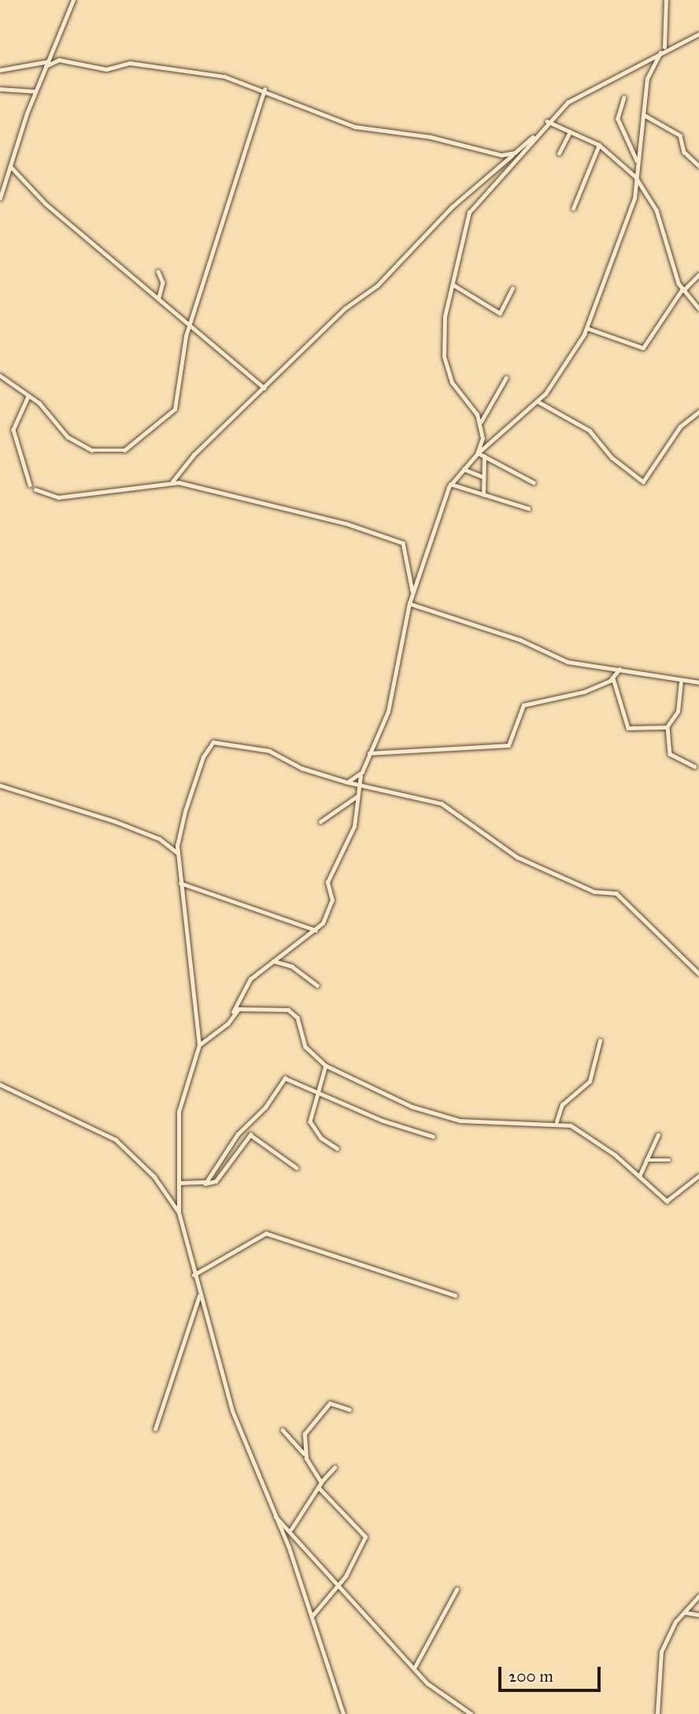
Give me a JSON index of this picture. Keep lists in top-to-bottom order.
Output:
{
  "scale_bar": "200 m"
}
